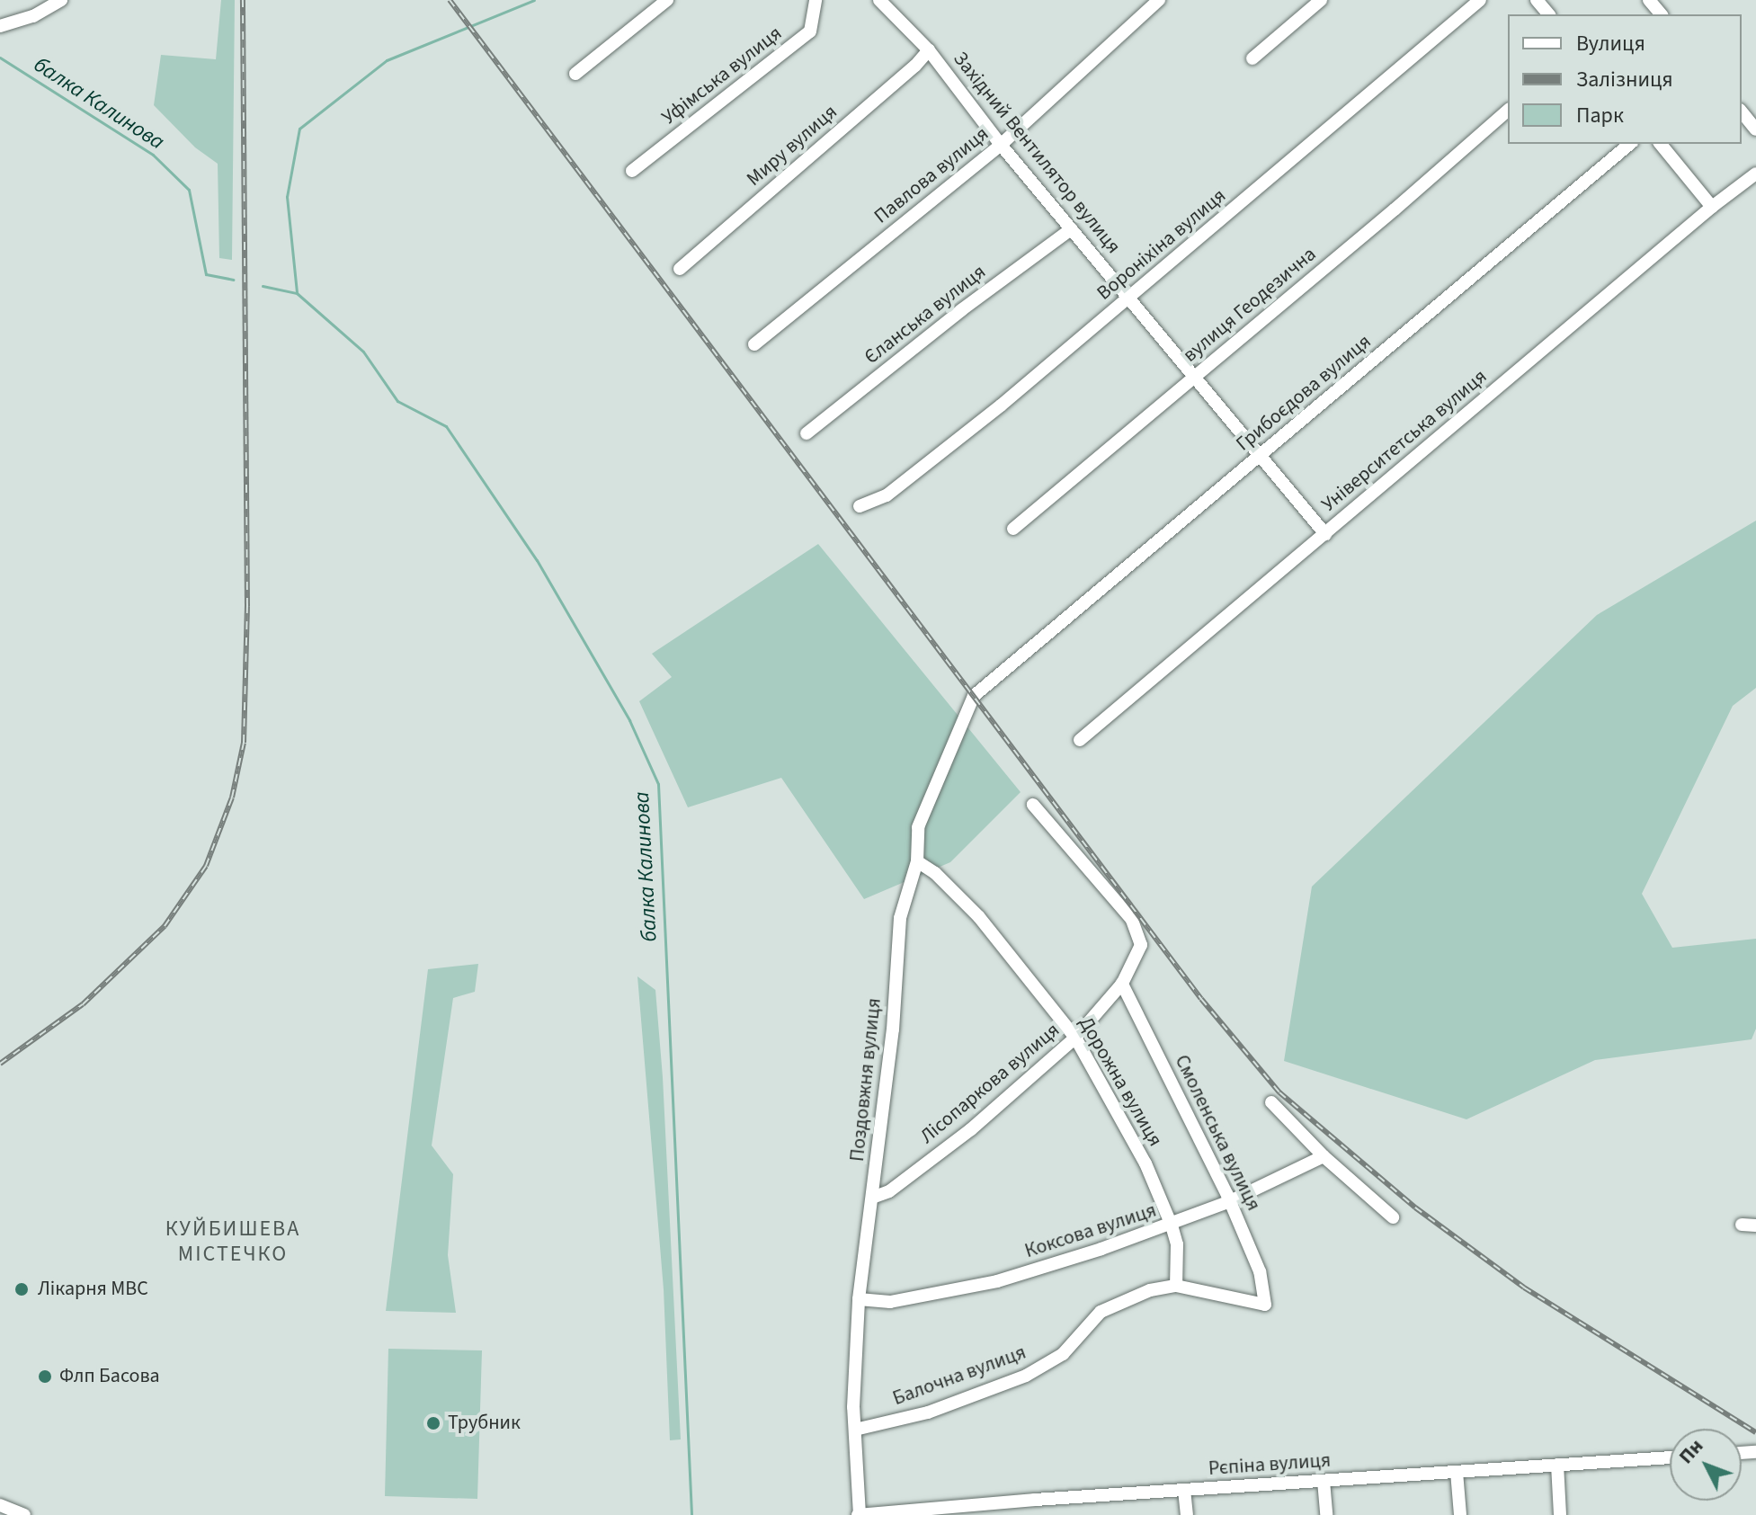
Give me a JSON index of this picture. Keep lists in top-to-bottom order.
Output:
{
  "streets": {
    "street": [
      "Уфімська вулиця",
      "Миру вулиця",
      "Західний Вентилятор вулиця",
      "Павлова вулиця",
      "Вороніхіна вулиця",
      "вулиця Геодезична",
      "Єланська вулиця",
      "Грибоєдова вулиця",
      "Університетська вулиця",
      "Поздовжня вулиця",
      "Дорожна вулиця",
      "Лісопаркова вулиця",
      "Смоленська вулиця",
      "Коксова вулиця",
      "Балочна вулиця",
      "Рєпіна вулиця"
    ]
  },
  "crossings": [
    ["Миру вулиця", "Західний Вентилятор вулиця"],
    ["Західний Вентилятор вулиця", "Павлова вулиця"],
    ["Західний Вентилятор вулиця", "Вороніхіна вулиця"],
    ["Західний Вентилятор вулиця", "вулиця Геодезична"],
    ["Західний Вентилятор вулиця", "Єланська вулиця"],
    ["Західний Вентилятор вулиця", "Грибоєдова вулиця"],
    ["Західний Вентилятор вулиця", "Університетська вулиця"],
    ["Грибоєдова вулиця", "Поздовжня вулиця"],
    ["Поздовжня вулиця", "Дорожна вулиця"],
    ["Поздовжня вулиця", "Лісопаркова вулиця"],
    ["Поздовжня вулиця", "Коксова вулиця"],
    ["Поздовжня вулиця", "Балочна вулиця"],
    ["Поздовжня вулиця", "Рєпіна вулиця"],
    ["Дорожна вулиця", "Лісопаркова вулиця"],
    ["Дорожна вулиця", "Коксова вулиця"],
    ["Дорожна вулиця", "Балочна вулиця"],
    ["Лісопаркова вулиця", "Смоленська вулиця"],
    ["Смоленська вулиця", "Коксова вулиця"],
    ["Смоленська вулиця", "Балочна вулиця"]
  ],
  "districts": ["КУЙБИШЕВА МІСТЕЧКО"],
  "water": ["балка Калинова"],
  "places": ["Лікарня МВС", "Флп Басова", "Трубник"],
  "legend": ["Вулиця", "Залізниця", "Парк"],
  "north": "top left"
}
